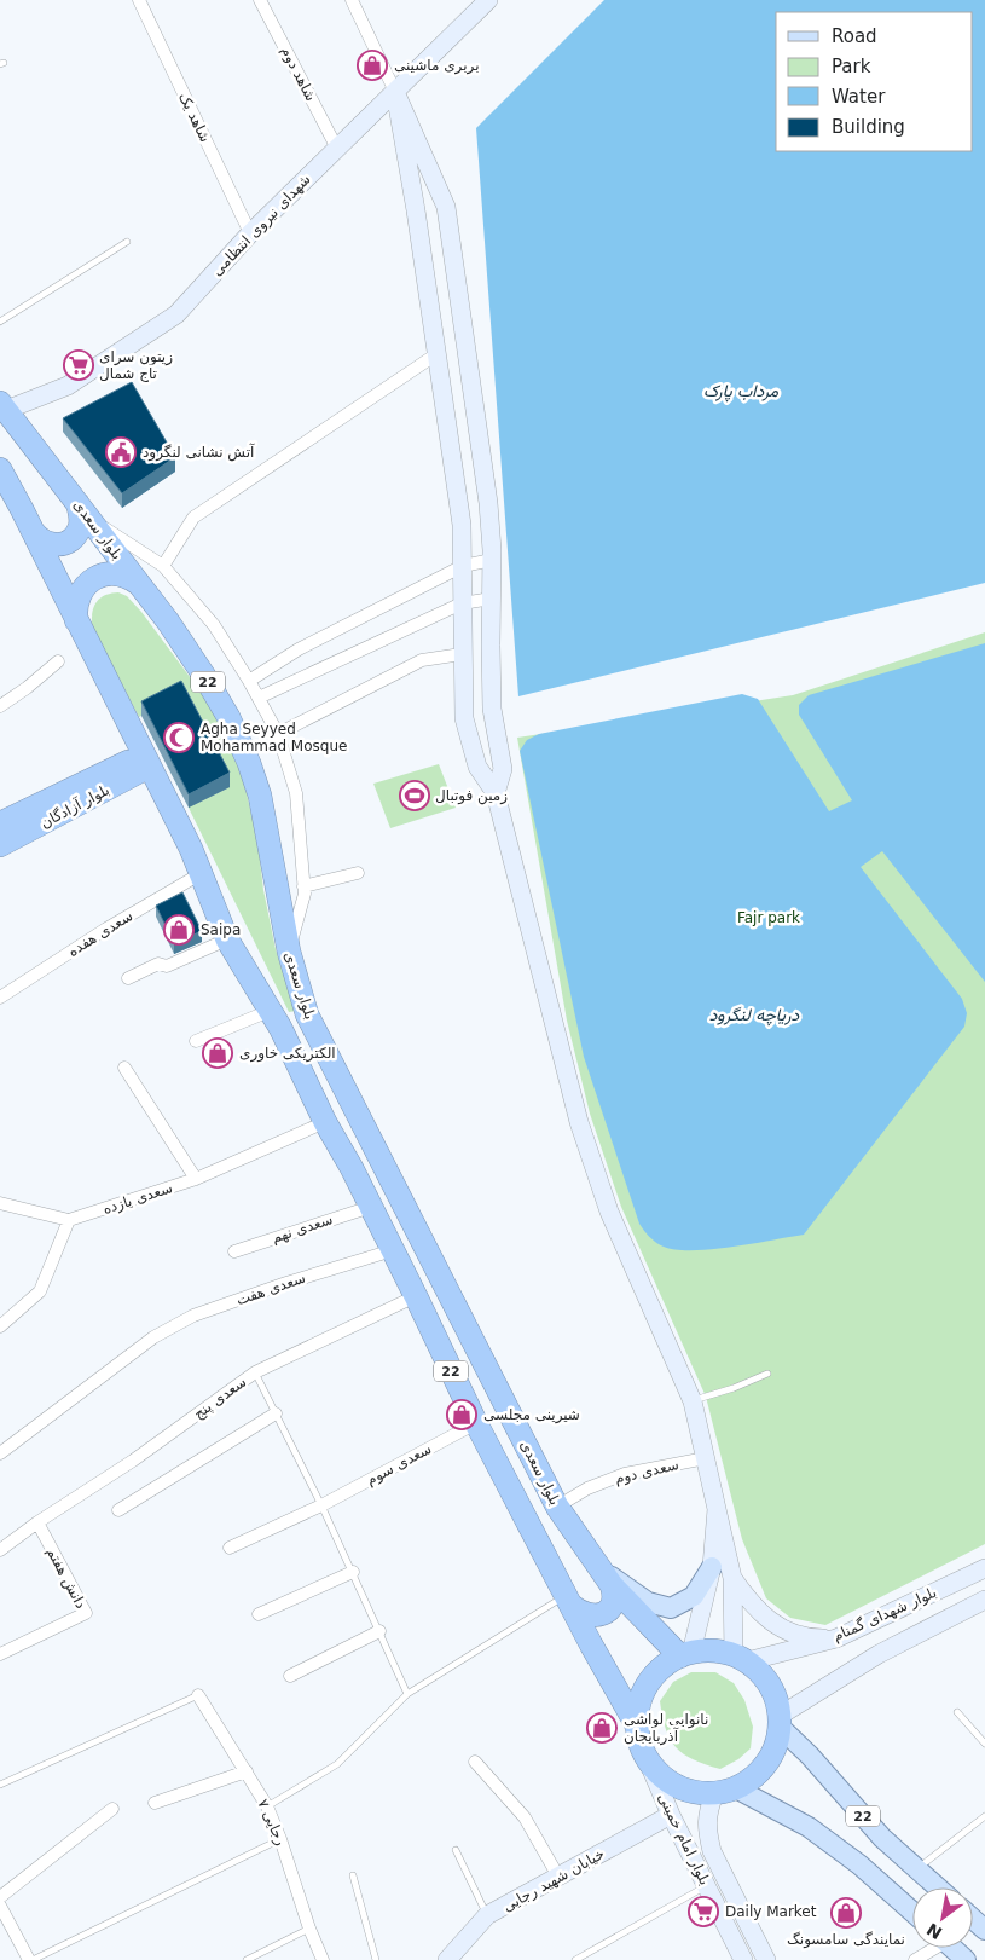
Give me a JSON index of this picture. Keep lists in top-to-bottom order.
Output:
{
  "streets": {
    "highway": ["بلوار سعدی", "22", "بلوار آزادگان"],
    "street": [
      "شاهد دوم",
      "شاهد یک",
      "شهدای نیروی انتظامی",
      "سعدی هفده",
      "سعدی یازده",
      "سعدی نهم",
      "سعدی هفت",
      "سعدی پنج",
      "سعدی سوم",
      "سعدی دوم",
      "دانش هفتم",
      "بلوار شهدای گمنام",
      "رجایی ۷",
      "بلوار امام خمینی",
      "خیابان شهید رجایی"
    ]
  },
  "crossings": [
    ["شاهد دوم", "شهدای نیروی انتظامی"],
    ["شاهد یک", "شهدای نیروی انتظامی"],
    ["شهدای نیروی انتظامی", "بلوار سعدی"],
    ["بلوار سعدی", "22"],
    ["بلوار سعدی", "سعدی دوم"],
    ["بلوار سعدی", "بلوار شهدای گمنام"],
    ["بلوار سعدی", "بلوار امام خمینی"],
    ["22", "بلوار آزادگان"],
    ["22", "سعدی هفده"],
    ["22", "سعدی یازده"],
    ["22", "سعدی نهم"],
    ["22", "سعدی هفت"],
    ["22", "سعدی پنج"],
    ["22", "سعدی سوم"],
    ["22", "بلوار شهدای گمنام"],
    ["22", "بلوار امام خمینی"],
    ["سعدی پنج", "دانش هفتم"],
    ["بلوار شهدای گمنام", "بلوار امام خمینی"],
    ["بلوار امام خمینی", "خیابان شهید رجایی"]
  ],
  "water": ["مرداب پارک", "دریاچه لنگرود"],
  "parks": ["Fajr park"],
  "places": {
    "shop": [
      "بربری ماشینی",
      "Saipa",
      "الکتریکی خاوری",
      "شیرینی مجلسی",
      "نانوایی لواشی آذربایجان",
      "نمایندگی سامسونگ"
    ],
    "supermarket": ["زیتون سرای تاج شمال", "Daily Market"],
    "public building": ["آتش نشانی لنگرود"],
    "mosque": ["Agha Seyyed Mohammad Mosque"],
    "sports": ["زمین فوتبال"]
  },
  "legend": [
    "Road",
    "Park",
    "Water",
    "Building"
  ],
  "north": "bottom left"
}
